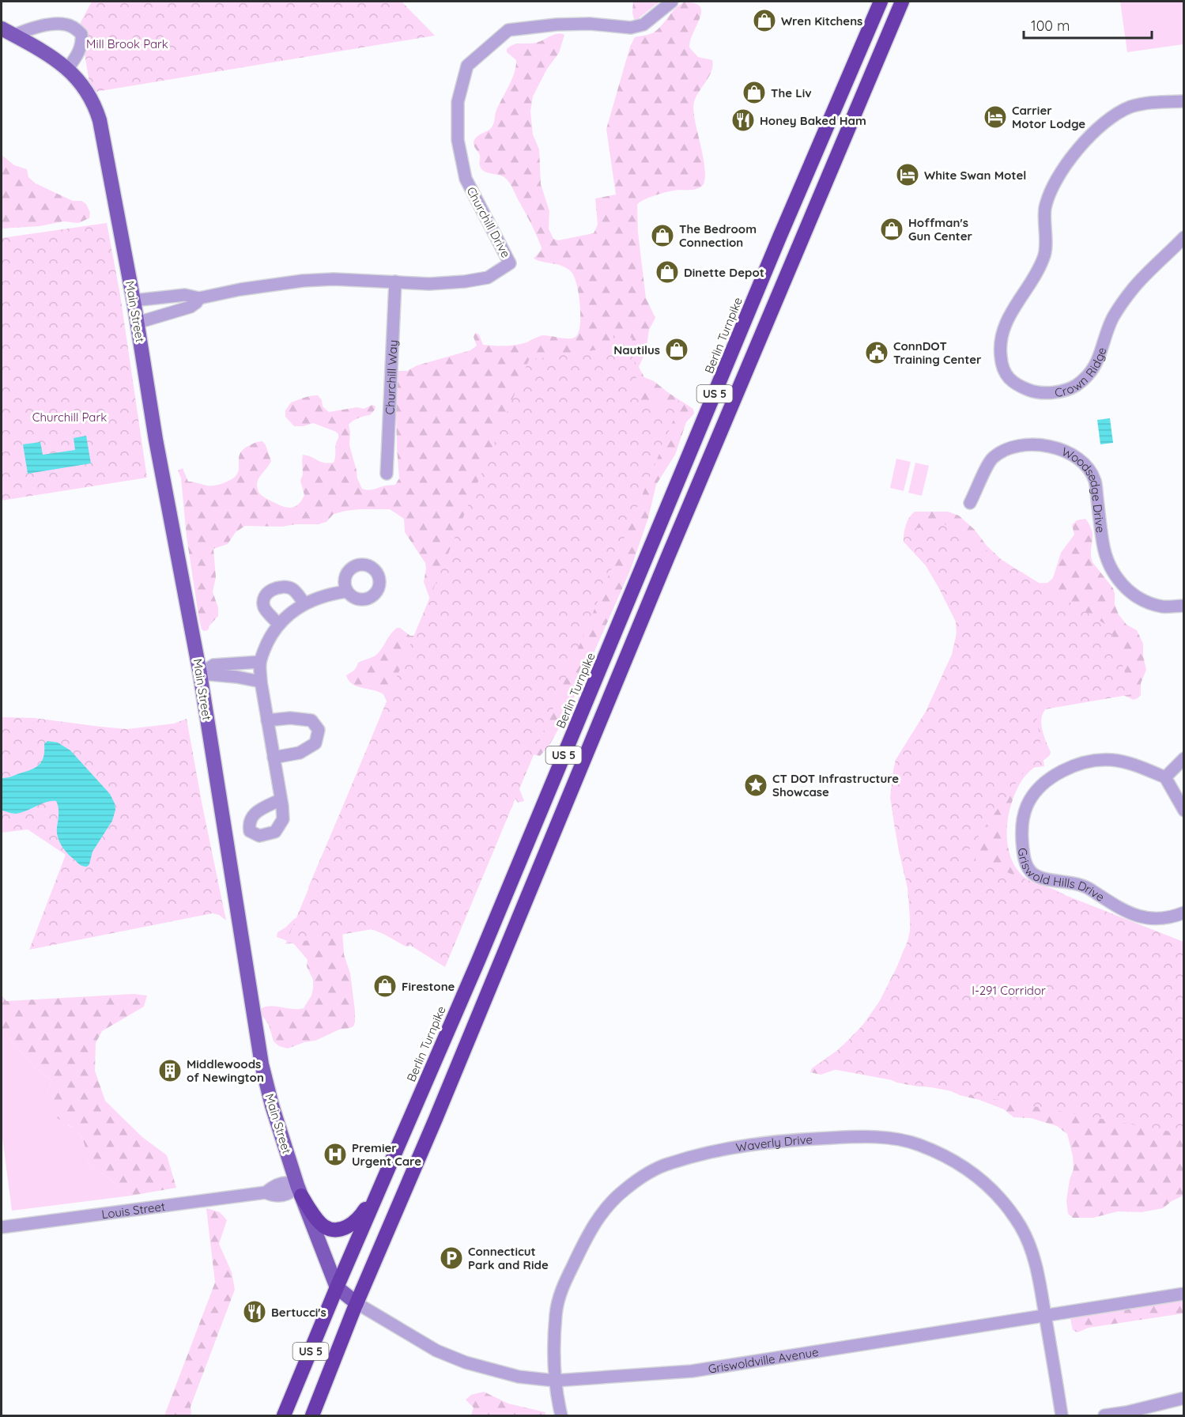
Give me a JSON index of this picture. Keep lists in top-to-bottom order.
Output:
{
  "streets": {
    "highway": ["Berlin Turnpike", "US 5"],
    "main road": ["Main Street"],
    "street": [
      "Churchill Drive",
      "Crown Ridge",
      "Churchill Way",
      "Woodsedge Drive",
      "Griswold Hills Drive",
      "Waverly Drive",
      "Louis Street",
      "Griswoldville Avenue"
    ]
  },
  "crossings": [
    ["Churchill Drive", "Main Street"],
    ["Churchill Drive", "Churchill Way"],
    ["Main Street", "Berlin Turnpike"],
    ["Main Street", "Louis Street"],
    ["US 5", "Griswoldville Avenue"],
    ["Waverly Drive", "Griswoldville Avenue"]
  ],
  "parks": ["Mill Brook Park", "Churchill Park", "I-291 Corridor"],
  "places": {
    "shop": [
      "Wren Kitchens",
      "The Liv",
      "Hoffman's Gun Center",
      "The Bedroom Connection",
      "Dinette Depot",
      "Nautilus",
      "Firestone"
    ],
    "hotel": ["Carrier Motor Lodge", "White Swan Motel"],
    "restaurant": ["Honey Baked Ham", "Bertucci's"],
    "public building": ["ConnDOT Training Center"],
    "place": ["CT DOT Infrastructure Showcase"],
    "building": ["Middlewoods of Newington"],
    "hospital": ["Premier Urgent Care"],
    "parking": ["Connecticut Park and Ride"]
  },
  "scale_bar": "100 m"
}
